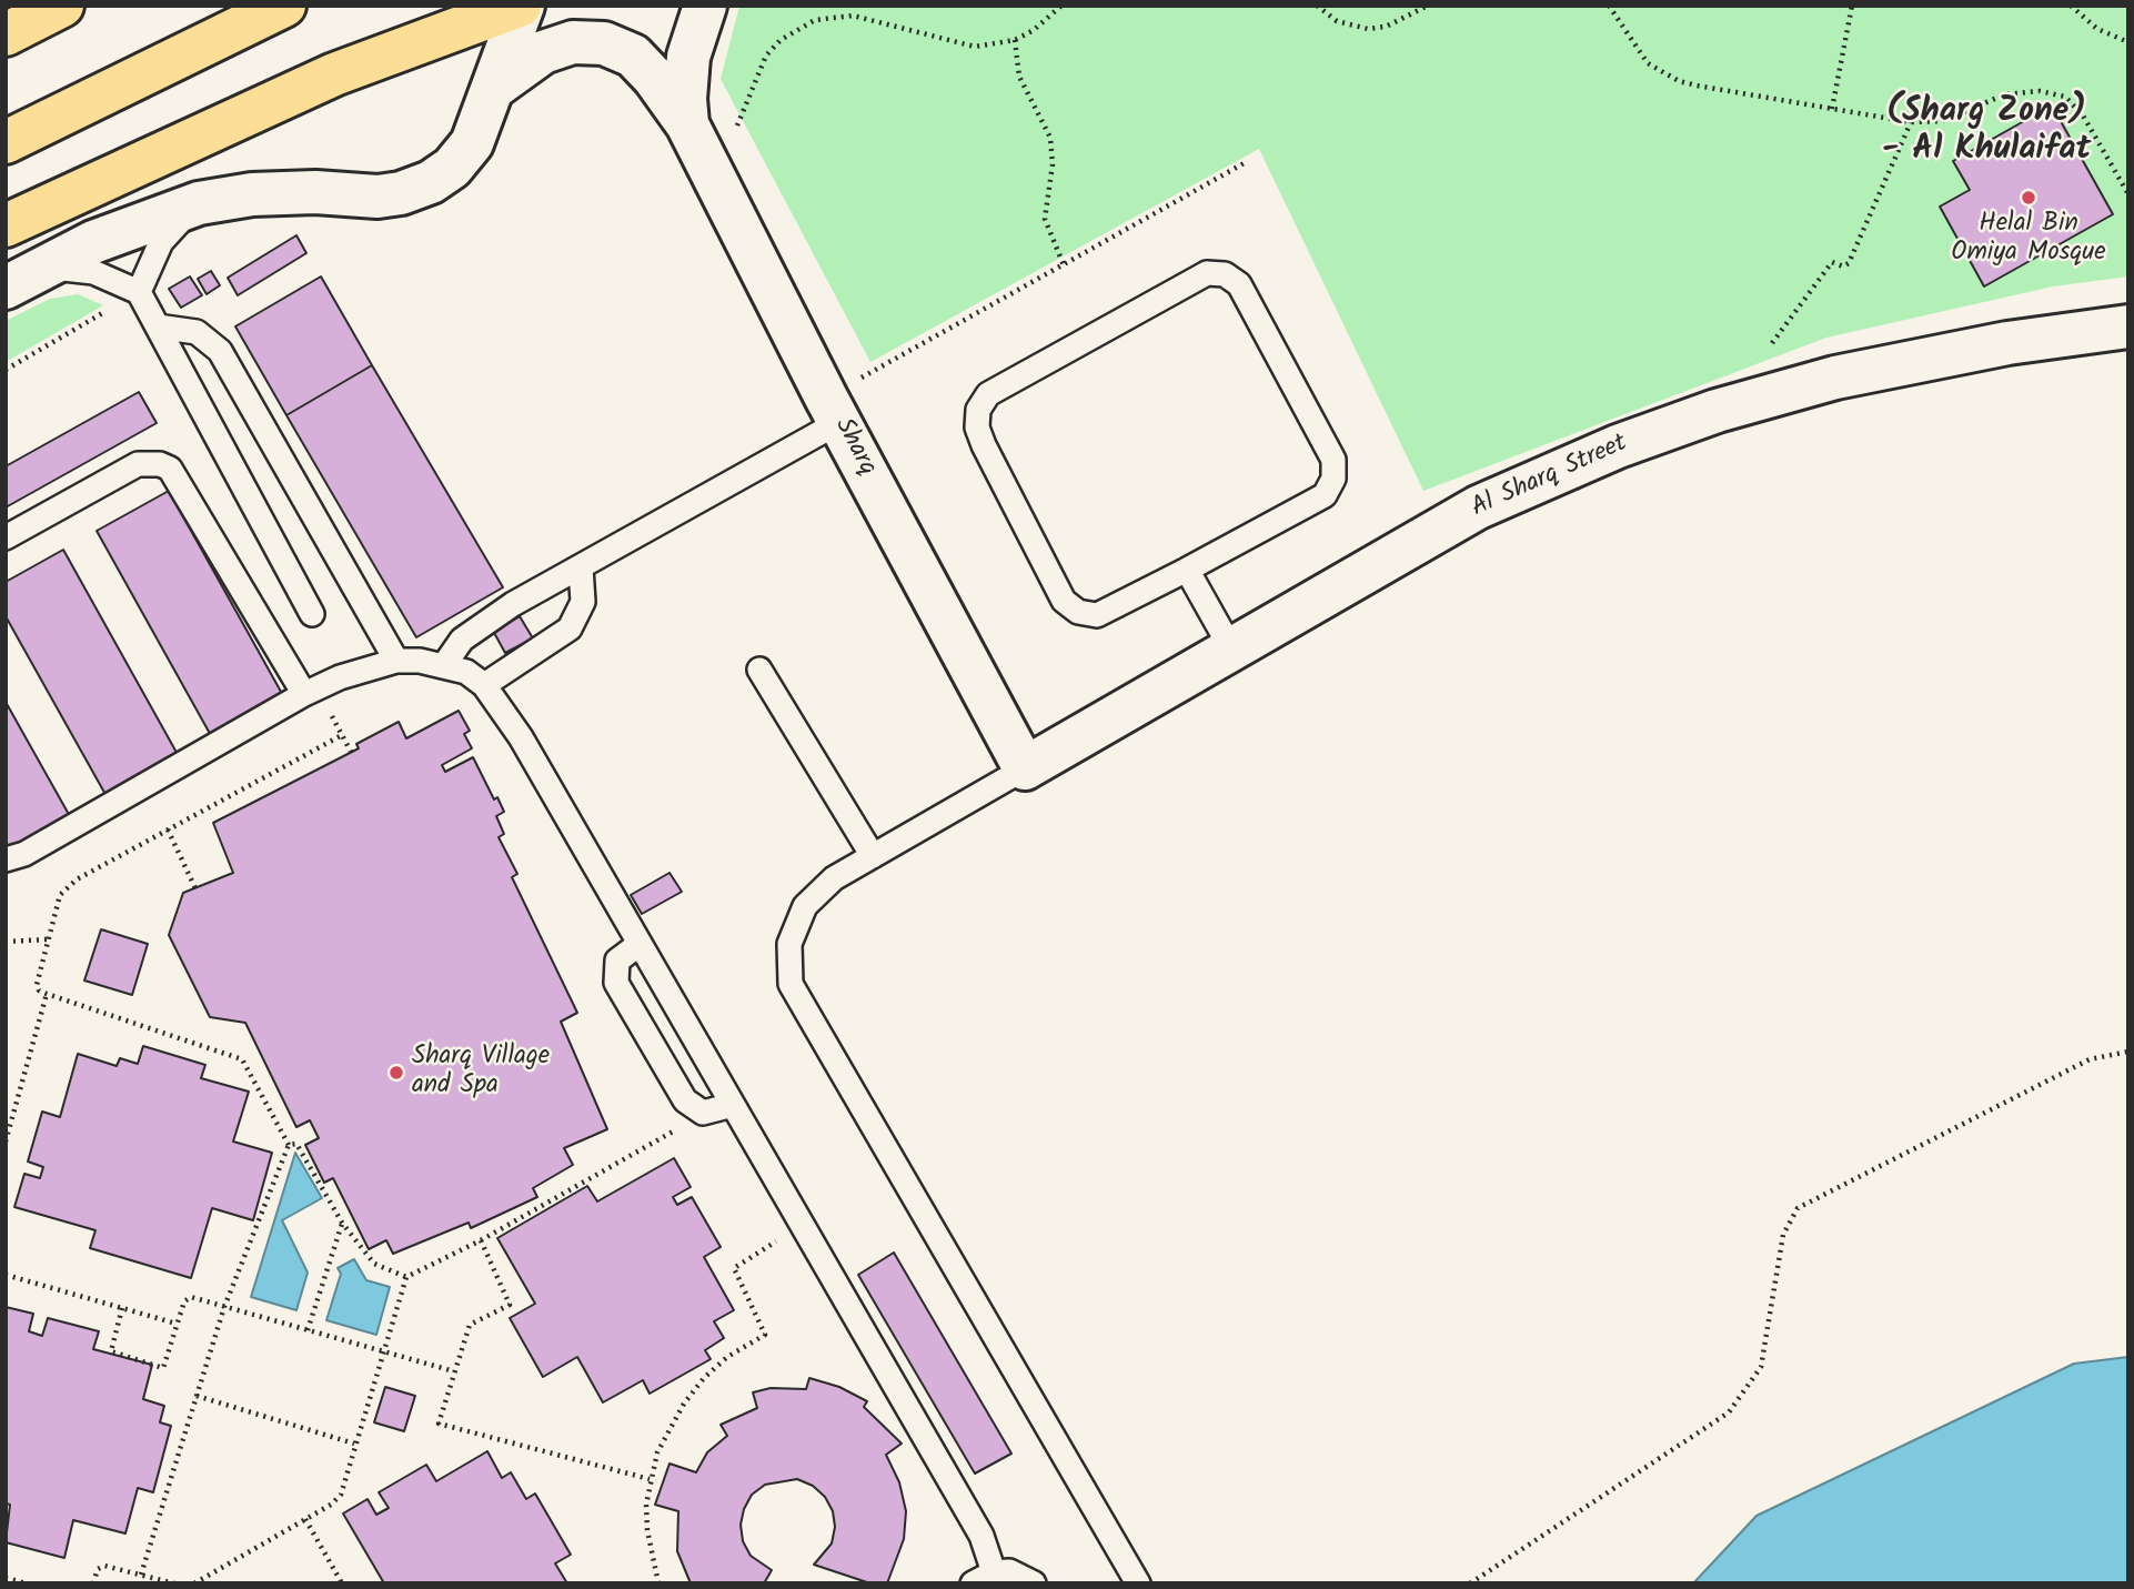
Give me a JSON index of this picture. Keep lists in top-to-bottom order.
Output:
{
  "streets": {
    "street": ["Sharq", "Al Sharq Street"]
  },
  "crossings": [
    ["Sharq", "Al Sharq Street"]
  ],
  "districts": ["(Sharg Zone) - Al Khulaifat"],
  "places": ["Helal Bin Omiya Mosque", "Sharq Village and Spa"]
}
